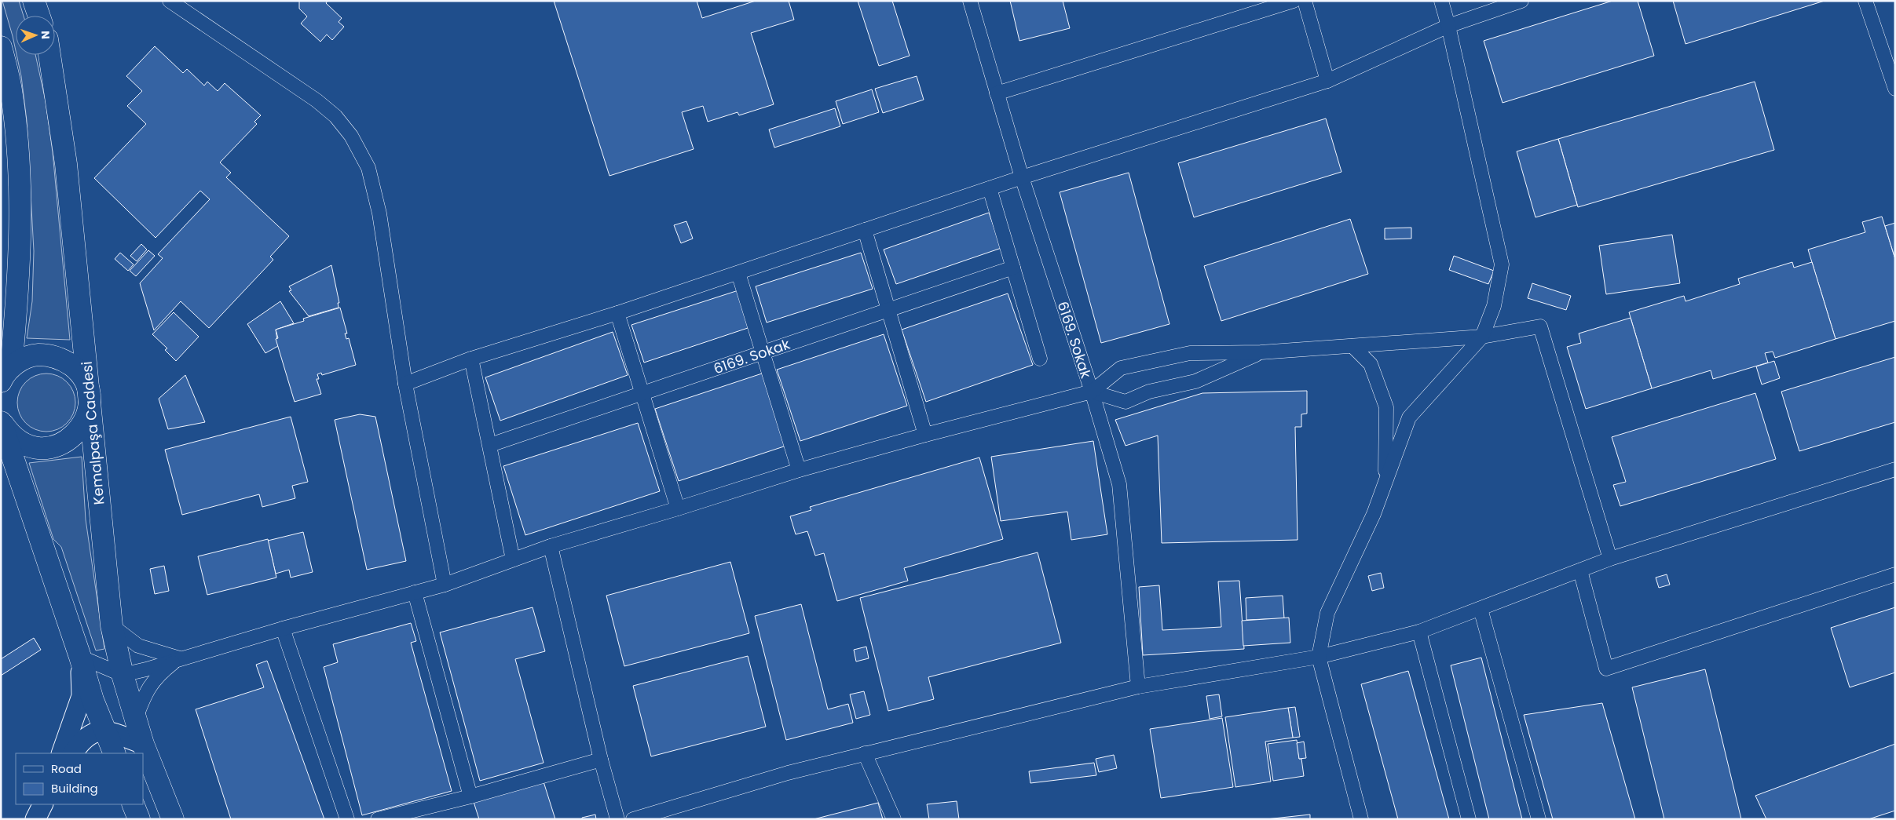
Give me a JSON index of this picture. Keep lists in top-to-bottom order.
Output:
{
  "streets": {
    "main road": ["Kemalpaşa Caddesi"],
    "street": ["6169. Sokak"]
  },
  "legend": ["Road", "Building"],
  "north": "right"
}
